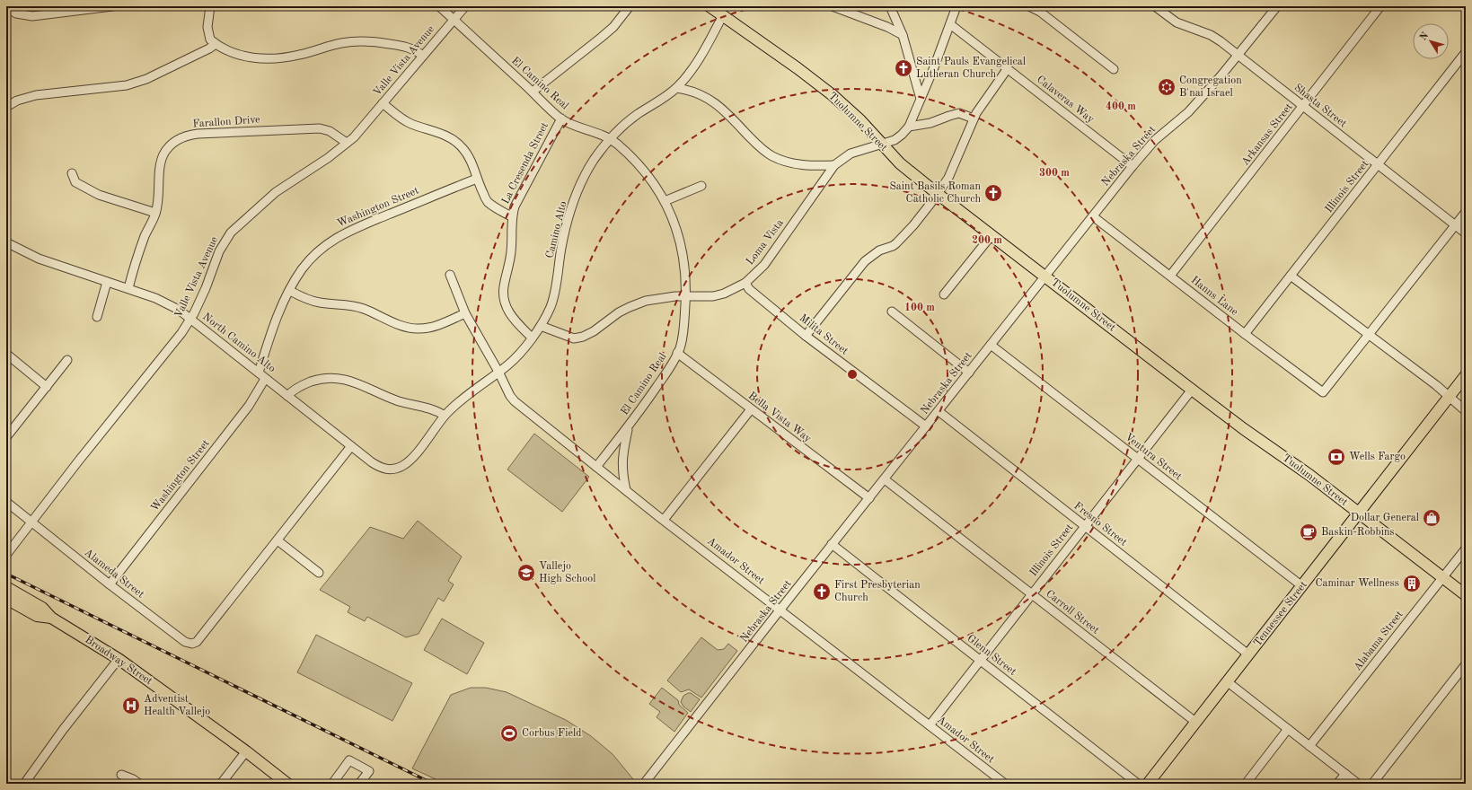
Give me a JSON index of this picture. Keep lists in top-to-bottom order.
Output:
{
  "streets": {
    "main road": ["Tuolumne Street", "Tennessee Street", "Broadway Street"],
    "street": [
      "Valle Vista Avenue",
      "El Camino Real",
      "Calaveras Way",
      "Shasta Street",
      "Farallon Drive",
      "Arkansas Street",
      "Nebraska Street",
      "La Cresenda Street",
      "Illinois Street",
      "Washington Street",
      "Camino Alto",
      "Loma Vista",
      "Hanns Lane",
      "Milita Street",
      "North Camino Alto",
      "Bella Vista Way",
      "Ventura Street",
      "Fresno Street",
      "Amador Street",
      "Alameda Street",
      "Carroll Street",
      "Alabama Street",
      "Glenn Street"
    ]
  },
  "crossings": [
    ["Valle Vista Avenue", "El Camino Real"],
    ["Valle Vista Avenue", "Farallon Drive"],
    ["Valle Vista Avenue", "North Camino Alto"],
    ["Valle Vista Avenue", "Alameda Street"],
    ["El Camino Real", "La Cresenda Street"],
    ["El Camino Real", "Camino Alto"],
    ["El Camino Real", "Loma Vista"],
    ["El Camino Real", "Bella Vista Way"],
    ["El Camino Real", "Amador Street"],
    ["Calaveras Way", "Nebraska Street"],
    ["Shasta Street", "Arkansas Street"],
    ["Shasta Street", "Nebraska Street"],
    ["Shasta Street", "Illinois Street"],
    ["Farallon Drive", "North Camino Alto"],
    ["Tuolumne Street", "Nebraska Street"],
    ["Tuolumne Street", "Illinois Street"],
    ["Tuolumne Street", "Camino Alto"],
    ["Tuolumne Street", "Loma Vista"],
    ["Tuolumne Street", "Tennessee Street"],
    ["Tuolumne Street", "Alabama Street"],
    ["Arkansas Street", "Hanns Lane"],
    ["Nebraska Street", "Hanns Lane"],
    ["Nebraska Street", "Milita Street"],
    ["Nebraska Street", "Bella Vista Way"],
    ["Nebraska Street", "Ventura Street"],
    ["Nebraska Street", "Fresno Street"],
    ["Nebraska Street", "Amador Street"],
    ["Nebraska Street", "Carroll Street"],
    ["Nebraska Street", "Glenn Street"],
    ["La Cresenda Street", "Camino Alto"],
    ["Illinois Street", "Hanns Lane"],
    ["Illinois Street", "Ventura Street"],
    ["Illinois Street", "Fresno Street"],
    ["Illinois Street", "Amador Street"],
    ["Illinois Street", "Carroll Street"],
    ["Illinois Street", "Glenn Street"],
    ["Washington Street", "North Camino Alto"],
    ["Washington Street", "Alameda Street"],
    ["Camino Alto", "Loma Vista"],
    ["Camino Alto", "North Camino Alto"],
    ["Camino Alto", "Amador Street"],
    ["Loma Vista", "Milita Street"],
    ["North Camino Alto", "Alameda Street"],
    ["Ventura Street", "Tennessee Street"],
    ["Fresno Street", "Tennessee Street"],
    ["Carroll Street", "Tennessee Street"]
  ],
  "places": {
    "church": ["Saint Pauls Evangelical Lutheran Church", "Saint Basils Roman Catholic Church", "First Presbyterian Church"],
    "synagogue": ["Congregation B'nai Israel"],
    "bank": ["Wells Fargo"],
    "shop": ["Dollar General"],
    "cafe": ["Baskin-Robbins"],
    "school or university": ["Vallejo High School"],
    "building": ["Caminar Wellness"],
    "hospital": ["Adventist Health Vallejo"],
    "sports": ["Corbus Field"]
  },
  "north": "top left",
  "rings": [
    "400 m",
    "300 m",
    "200 m",
    "100 m"
  ]
}
